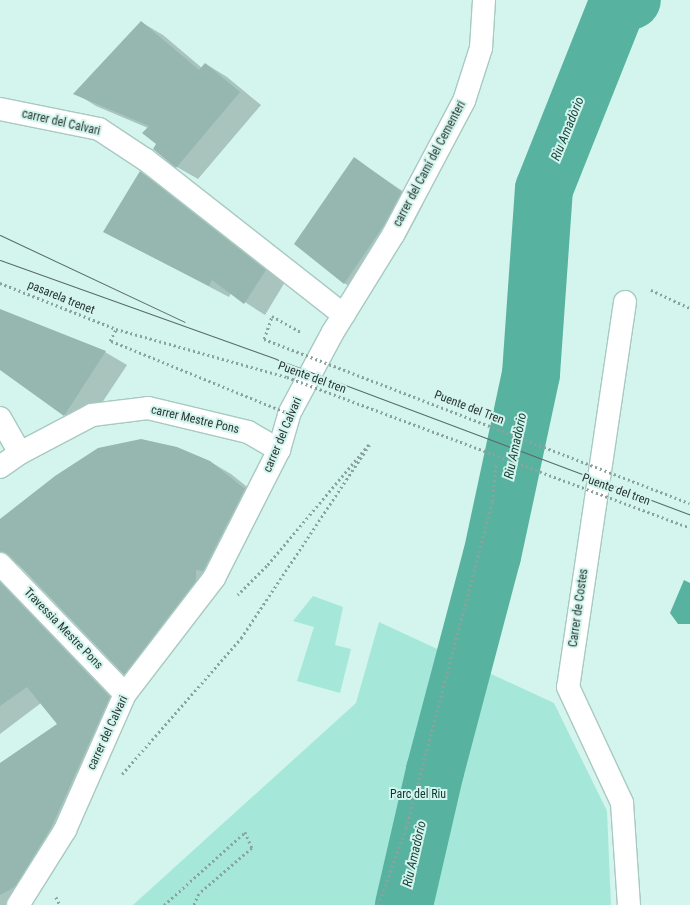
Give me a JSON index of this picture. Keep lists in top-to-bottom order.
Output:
{
  "streets": {
    "street": [
      "carrer del Calvari",
      "carrer del Camí del Cementeri",
      "carrer Mestre Pons",
      "Carrer de Costes",
      "Travessia Mestre Pons"
    ],
    "path": ["pasarela trenet", "Puente del tren", "Puente del Tren"]
  },
  "crossings": [
    ["carrer del Calvari", "carrer del Camí del Cementeri"],
    ["carrer del Calvari", "Puente del Tren"],
    ["carrer del Calvari", "carrer Mestre Pons"],
    ["carrer del Calvari", "Travessia Mestre Pons"],
    ["pasarela trenet", "Puente del tren"]
  ],
  "water": ["Riu Amadòrio"],
  "parks": ["Parc del Riu"]
}
